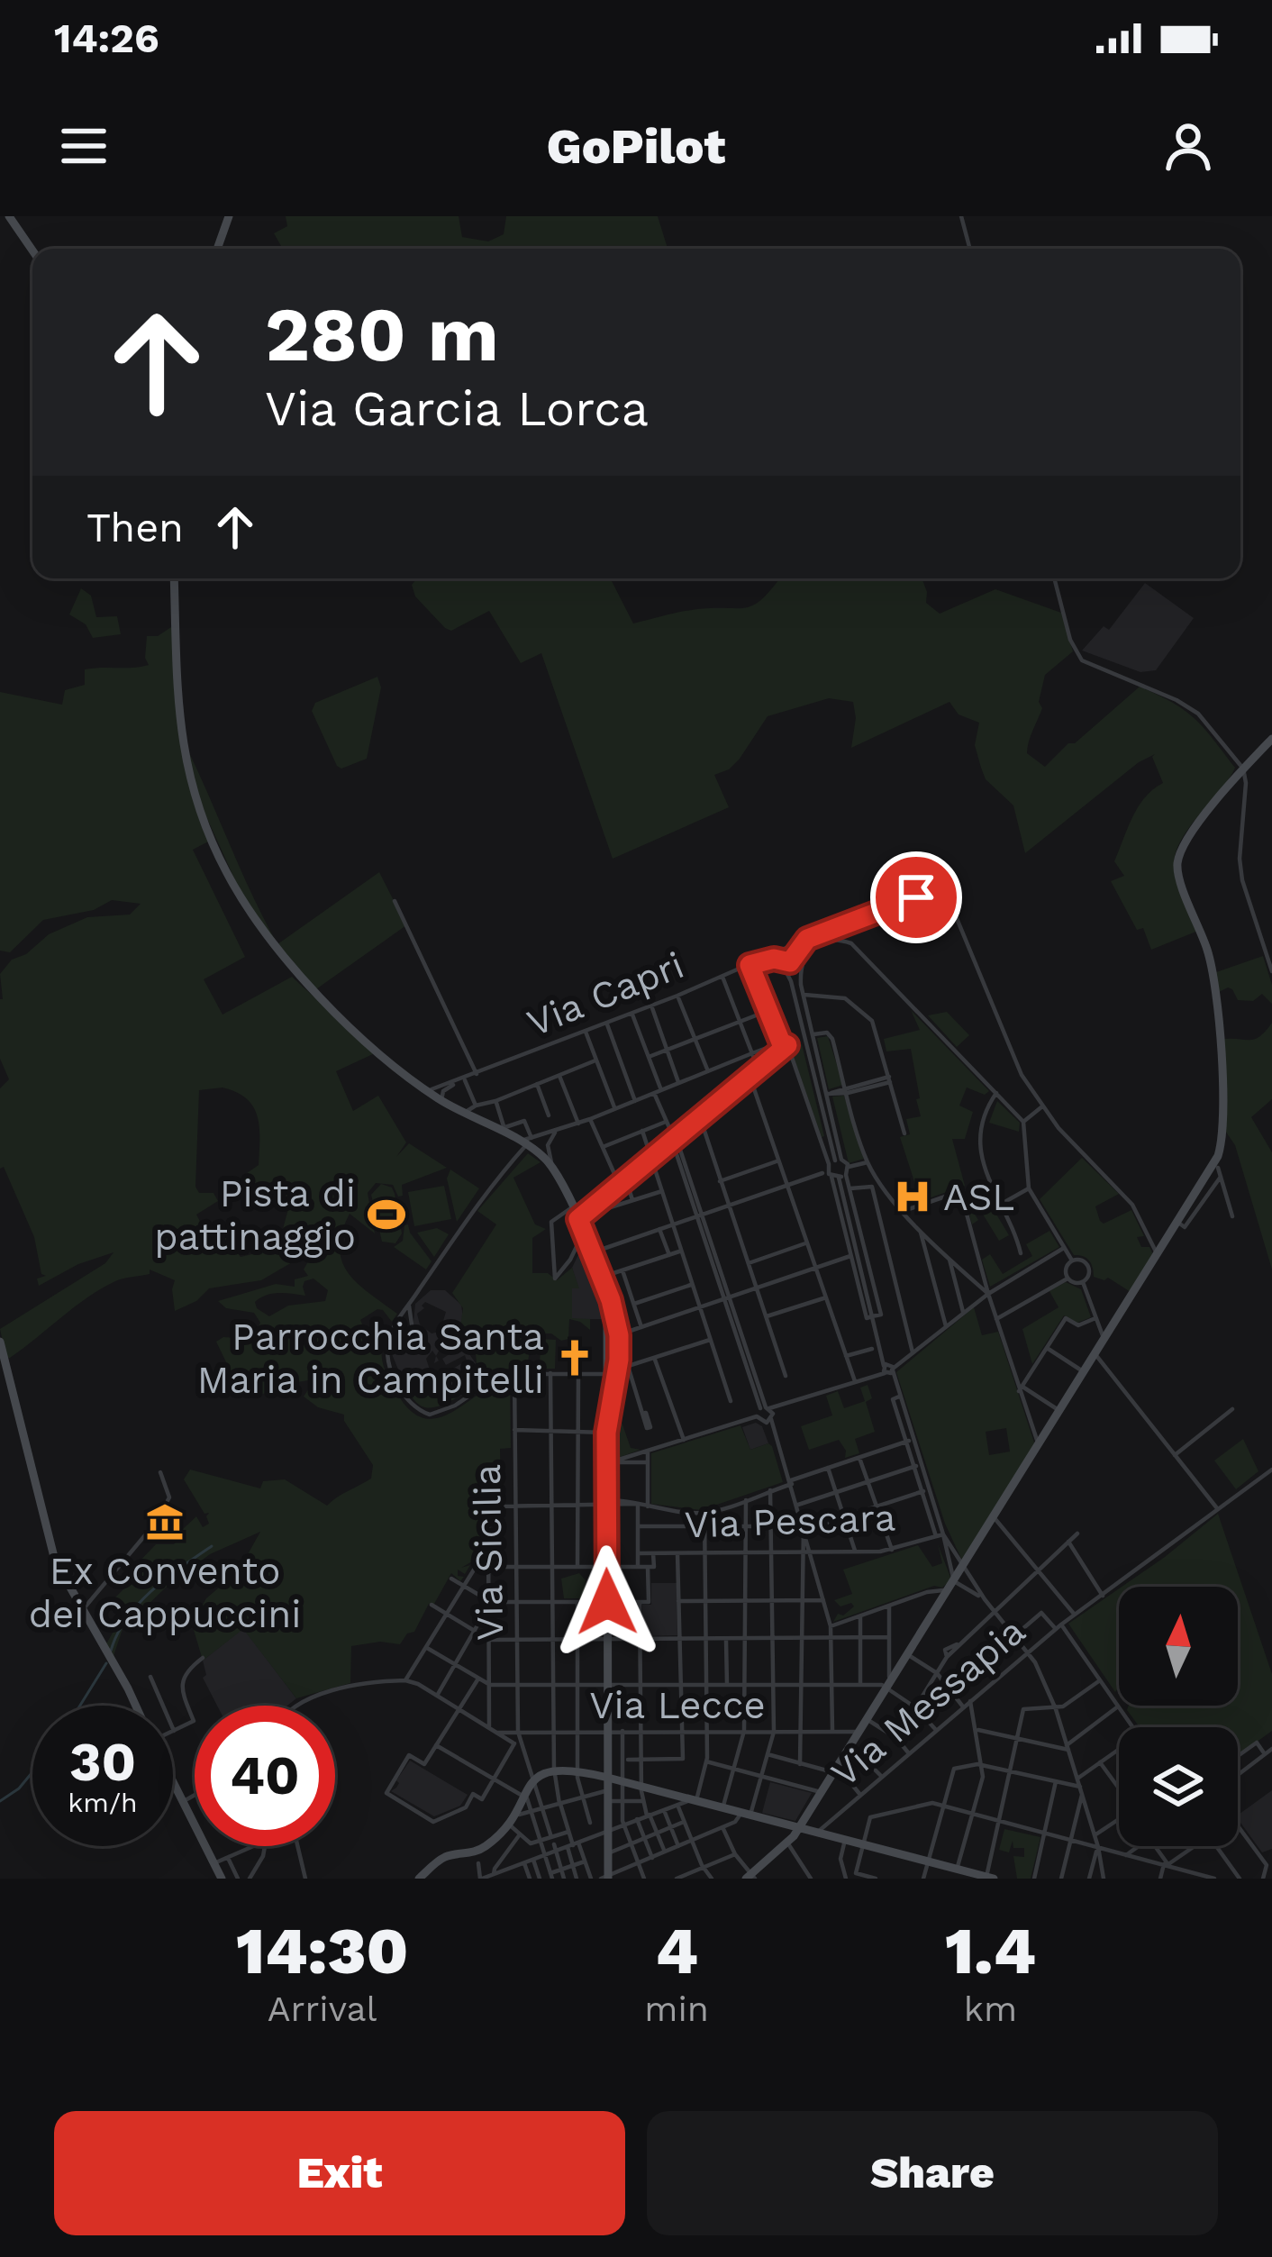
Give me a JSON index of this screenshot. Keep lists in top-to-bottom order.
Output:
{
  "streets": {
    "street": [
      "Via Capri",
      "Via Pescara",
      "Via Sicilia",
      "Via Messapia",
      "Via Lecce"
    ]
  },
  "crossings": [
    ["Via Pescara", "Via Sicilia"],
    ["Via Sicilia", "Via Lecce"]
  ],
  "places": {
    "hospital": ["ASL"],
    "sports": ["Pista di pattinaggio"],
    "church": ["Parrocchia Santa Maria in Campitelli"],
    "museum": ["Ex Convento dei Cappuccini"]
  },
  "north": "top",
  "page": {
    "status": "14:26",
    "header": "GoPilot",
    "turn": ["280 m", "Via Garcia Lorca"],
    "then": "Then",
    "speed": "30 km/h",
    "limit": "40",
    "eta": [
      "14:30",
      "Arrival",
      "4",
      "min",
      "1.4",
      "km"
    ],
    "buttons": ["Exit", "Share"]
  }
}
